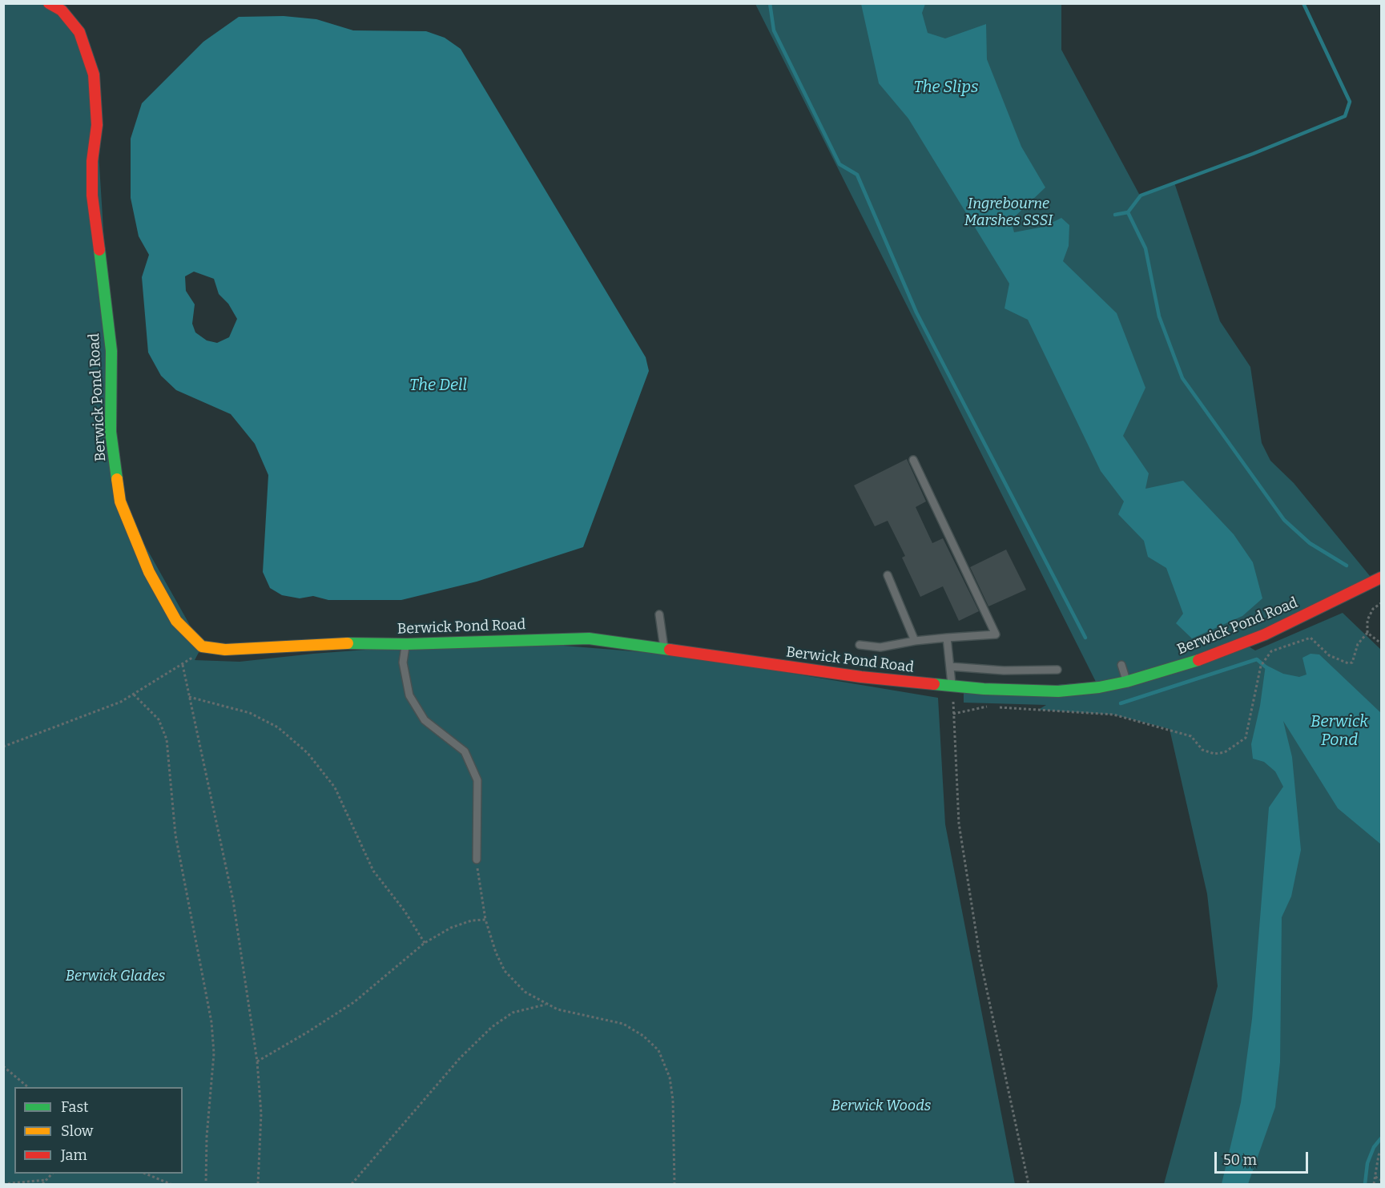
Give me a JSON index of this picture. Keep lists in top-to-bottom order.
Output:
{
  "streets": {
    "street": ["Berwick Pond Road"]
  },
  "water": ["The Slips", "The Dell", "Berwick Pond"],
  "parks": ["Ingrebourne Marshes SSSI", "Berwick Glades", "Berwick Woods"],
  "legend": ["Fast", "Slow", "Jam"],
  "scale_bar": "50 m"
}
